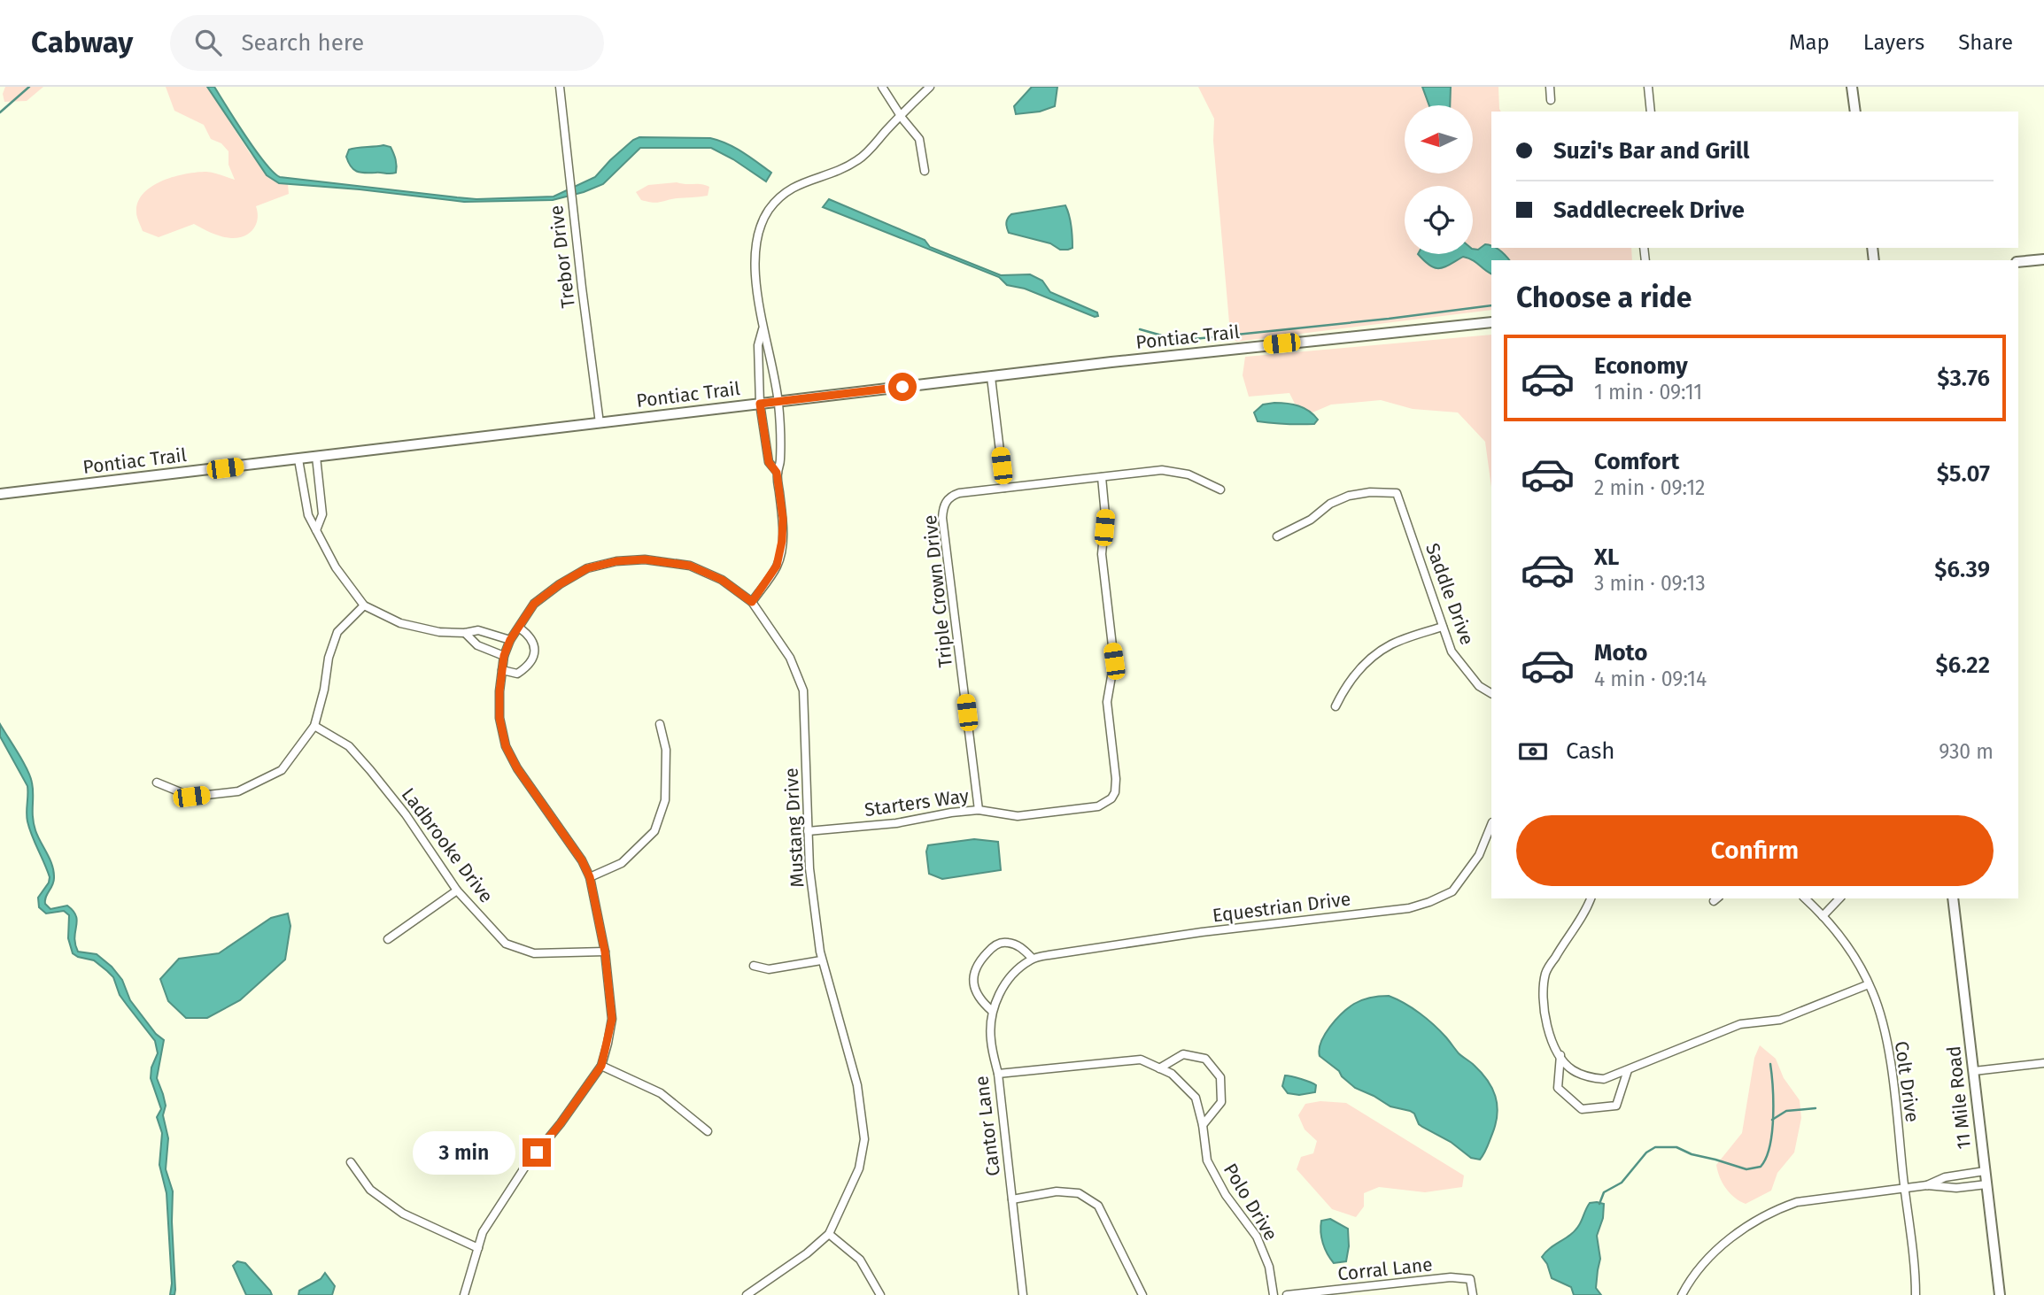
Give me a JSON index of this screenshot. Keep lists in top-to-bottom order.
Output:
{
  "streets": {
    "main road": ["Pontiac Trail", "11 Mile Road"],
    "street": [
      "Trebor Drive",
      "Triple Crown Drive",
      "Saddle Drive",
      "Starters Way",
      "Mustang Drive",
      "Ladbrooke Drive",
      "Equestrian Drive",
      "Colt Drive",
      "Cantor Lane",
      "Polo Drive",
      "Corral Lane"
    ]
  },
  "crossings": [
    ["Trebor Drive", "Pontiac Trail"],
    ["Triple Crown Drive", "Starters Way"],
    ["Starters Way", "Mustang Drive"],
    ["Mustang Drive", "Ladbrooke Drive"],
    ["Cantor Lane", "Polo Drive"]
  ],
  "north": "left",
  "page": {
    "header": "Cabway",
    "search": "Search here",
    "nav": ["Map", "Layers", "Share"],
    "banner": ["Suzi's Bar and Grill", "Saddlecreek Drive"],
    "heading": "Choose a ride",
    "list": [
      {
        "name": "Economy",
        "note": "1 min · 09:11",
        "value": "$3.76"
      },
      {
        "name": "Comfort",
        "note": "2 min · 09:12",
        "value": "$5.07"
      },
      {
        "name": "XL",
        "note": "3 min · 09:13",
        "value": "$6.39"
      },
      {
        "name": "Moto",
        "note": "4 min · 09:14",
        "value": "$6.22"
      }
    ],
    "pay": ["Cash", "930 m"],
    "buttons": "Confirm",
    "bubble": "3 min"
  }
}
